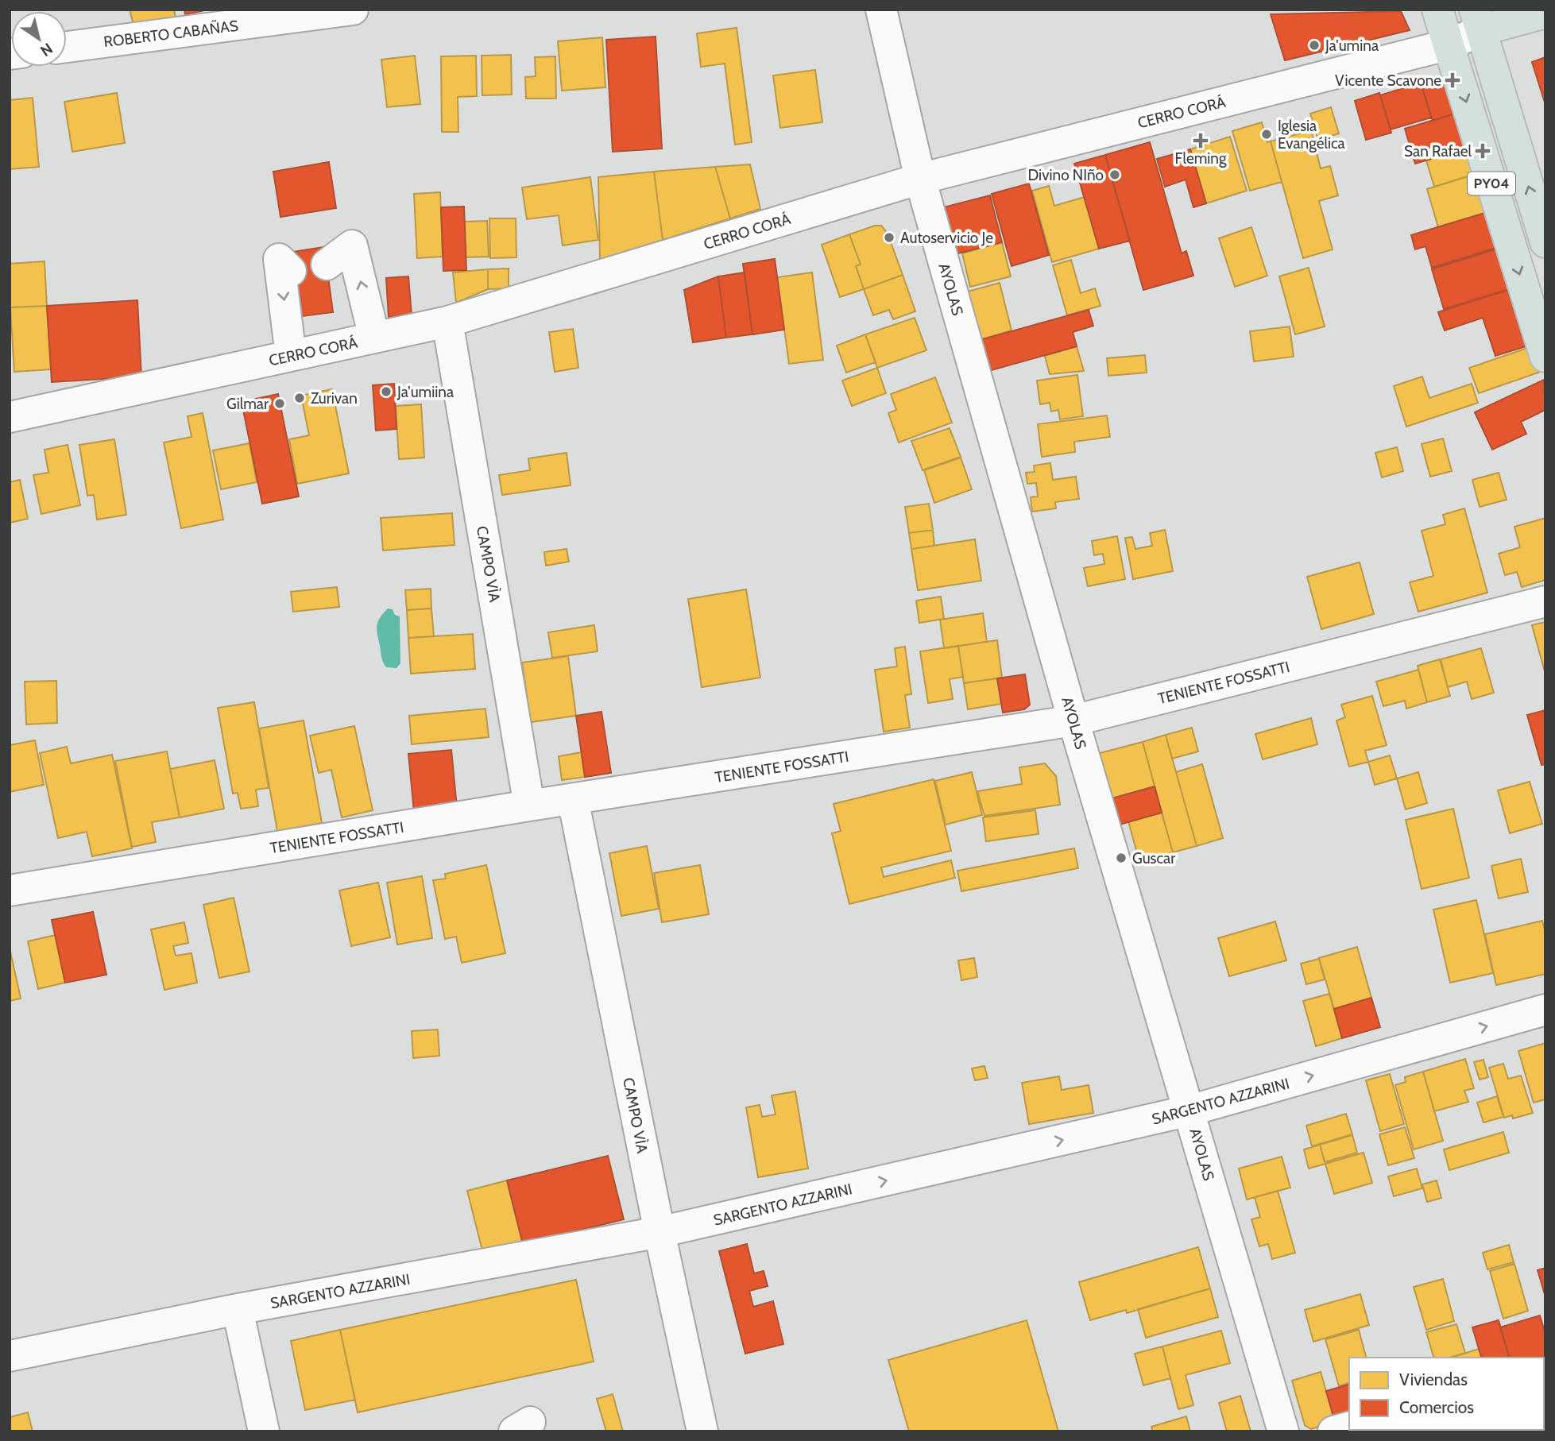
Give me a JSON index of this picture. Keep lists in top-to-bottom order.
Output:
{
  "streets": {
    "main road": ["PY04"],
    "street": [
      "ROBERTO CABAÑAS",
      "CERRO CORÁ",
      "AYOLAS",
      "CAMPO VÌA",
      "TENIENTE FOSSATTI",
      "SARGENTO AZZARINI"
    ]
  },
  "crossings": [
    ["CERRO CORÁ", "PY04"],
    ["CERRO CORÁ", "AYOLAS"],
    ["CERRO CORÁ", "CAMPO VÌA"],
    ["AYOLAS", "TENIENTE FOSSATTI"],
    ["AYOLAS", "SARGENTO AZZARINI"],
    ["CAMPO VÌA", "TENIENTE FOSSATTI"],
    ["CAMPO VÌA", "SARGENTO AZZARINI"]
  ],
  "one_way": ["SARGENTO AZZARINI"],
  "places": {
    "other": [
      "Ja'umina",
      "Iglesia Evangélica",
      "Divino NIño",
      "Autoservicio Je",
      "Ja'umiina",
      "Zurivan",
      "Gilmar",
      "Guscar"
    ],
    "health": ["Vicente Scavone", "Fleming", "San Rafael"]
  },
  "legend": ["Viviendas", "Comercios"],
  "north": "bottom right"
}
